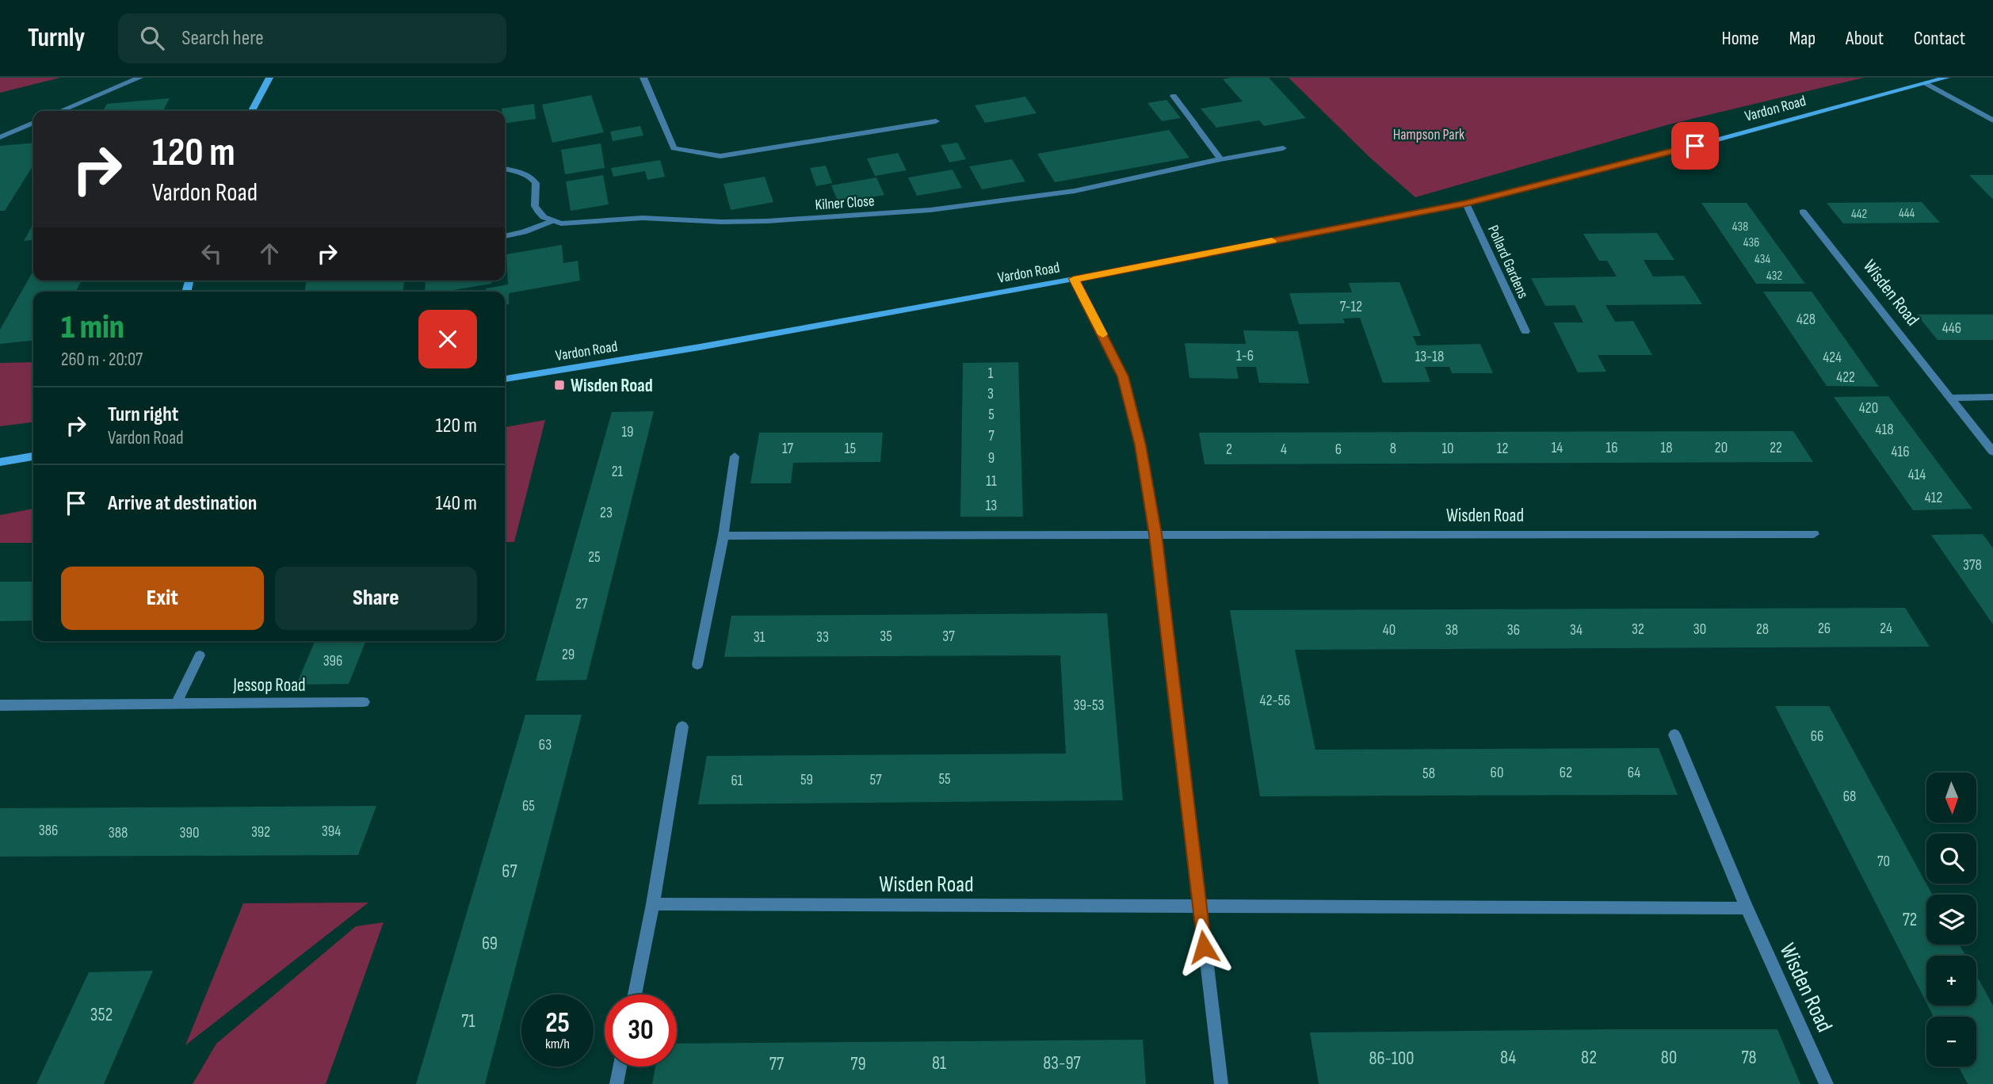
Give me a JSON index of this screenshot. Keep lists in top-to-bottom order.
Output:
{
  "streets": {
    "street": [
      "Vardon Road",
      "Kilner Close",
      "Pollard Gardens",
      "Wisden Road",
      "Jessop Road"
    ]
  },
  "crossings": [
    ["Vardon Road", "Pollard Gardens"]
  ],
  "parks": ["Hampson Park"],
  "places": {
    "transit": ["Wisden Road"]
  },
  "house_numbers": [
    "444",
    "442",
    "438",
    "436",
    "434",
    "432",
    "7-12",
    "428",
    "446",
    "1-6",
    "13-18",
    "424",
    "1",
    "422",
    "3",
    "420",
    "5",
    "418",
    "19",
    "7",
    "14",
    "16",
    "18",
    "20",
    "22",
    "17",
    "15",
    "8",
    "10",
    "12",
    "2",
    "4",
    "6",
    "416",
    "9",
    "21",
    "414",
    "11",
    "412",
    "13",
    "23",
    "25",
    "378",
    "27",
    "26",
    "24",
    "32",
    "30",
    "28",
    "40",
    "38",
    "36",
    "34",
    "35",
    "37",
    "31",
    "33",
    "29",
    "396",
    "42-56",
    "39-53",
    "66",
    "63",
    "60",
    "62",
    "64",
    "58",
    "55",
    "59",
    "57",
    "61",
    "68",
    "65",
    "386",
    "394",
    "392",
    "388",
    "390",
    "70",
    "67",
    "72",
    "69",
    "352",
    "71",
    "84",
    "82",
    "80",
    "78",
    "86-100",
    "81",
    "83-97",
    "77",
    "79"
  ],
  "north": "bottom",
  "page": {
    "header": "Turnly",
    "search": "Search here",
    "nav": [
      "Home",
      "Map",
      "About",
      "Contact"
    ],
    "turn": ["120 m", "Vardon Road"],
    "heading": ["1 min", "260 m · 20:07"],
    "list": [
      {
        "name": "Turn right",
        "note": "Vardon Road",
        "value": "120 m"
      },
      {
        "name": "Arrive at destination",
        "value": "140 m"
      }
    ],
    "buttons": ["Exit", "Share"],
    "map_buttons": ["+", "−"],
    "speed": "25 km/h",
    "limit": "30"
  }
}
